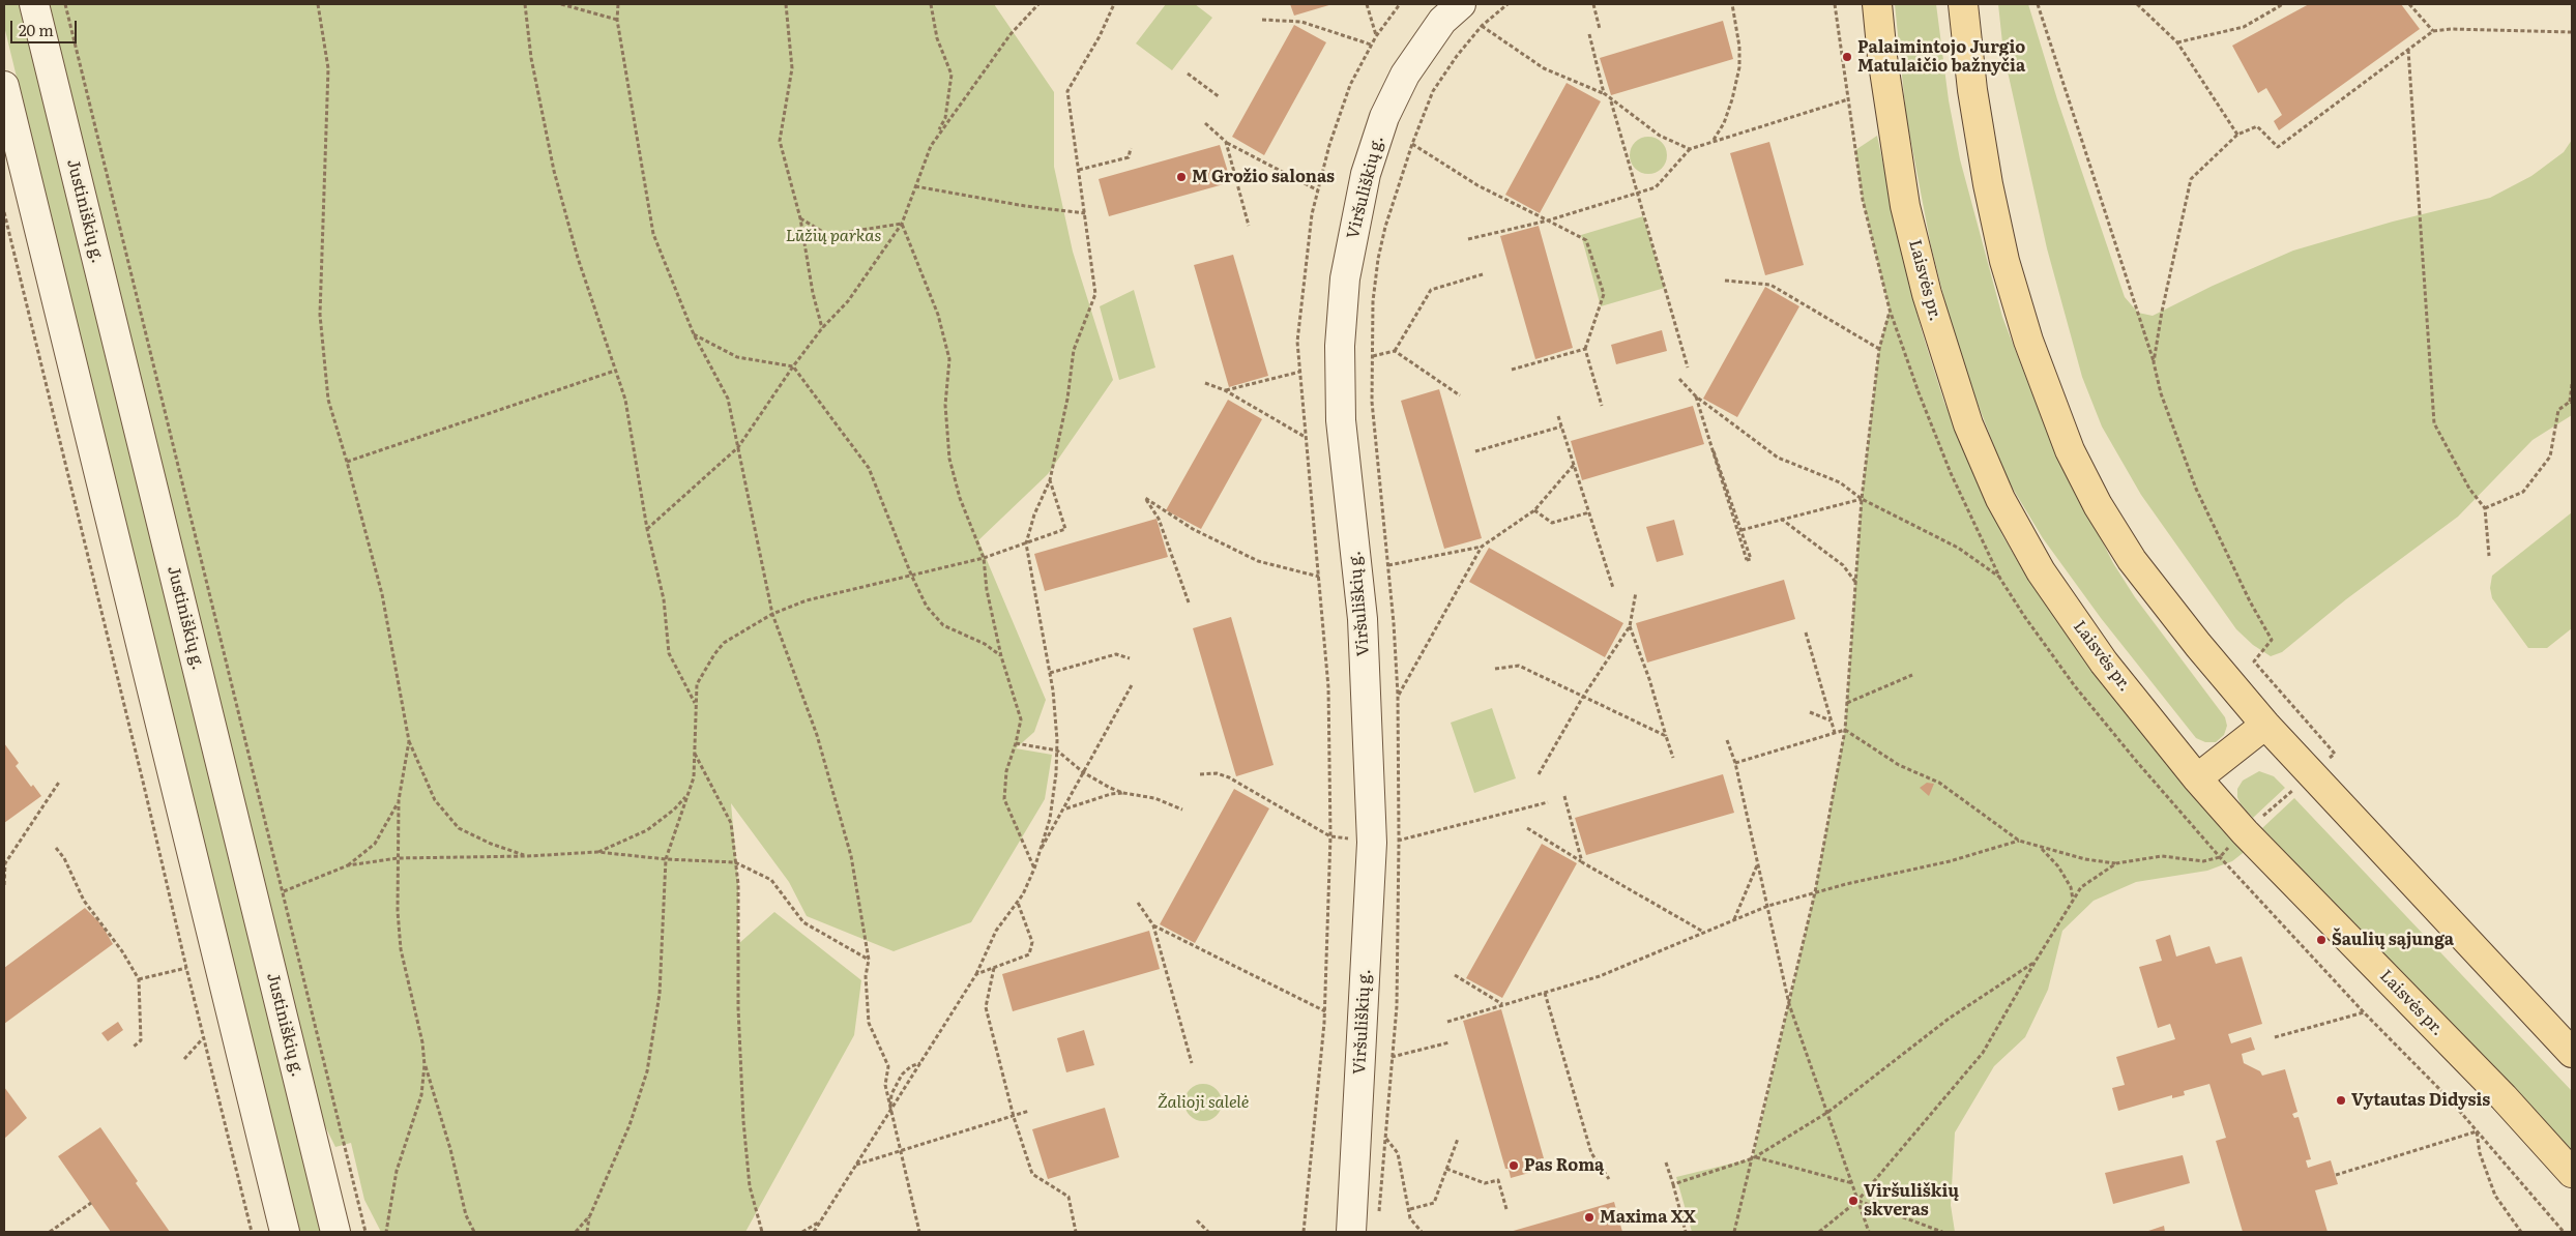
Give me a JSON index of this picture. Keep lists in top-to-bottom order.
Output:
{
  "streets": {
    "main road": ["Viršuliškių g.", "Justiniškių g.", "Laisvės pr."]
  },
  "parks": ["Lūžių parkas", "Žalioji salelė"],
  "places": [
    "Palaimintojo Jurgio Matulaičio bažnyčia",
    "M Grožio salonas",
    "Šaulių sąjunga",
    "Vytautas Didysis",
    "Pas Romą",
    "Viršuliškių skveras",
    "Maxima XX"
  ],
  "scale_bar": "20 m"
}
